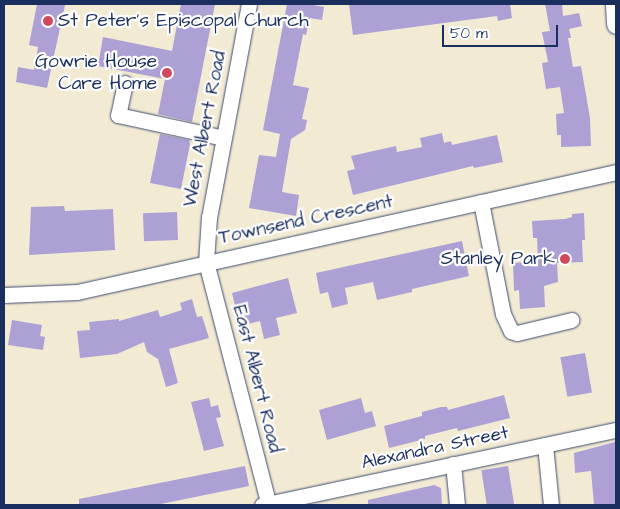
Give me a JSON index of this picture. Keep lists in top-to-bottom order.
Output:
{
  "streets": {
    "street": [
      "West Albert Road",
      "Townsend Crescent",
      "East Albert Road",
      "Alexandra Street"
    ]
  },
  "crossings": [
    ["West Albert Road", "Townsend Crescent"],
    ["West Albert Road", "East Albert Road"],
    ["Townsend Crescent", "East Albert Road"],
    ["East Albert Road", "Alexandra Street"]
  ],
  "places": ["St Peter's Episcopal Church", "Gowrie House Care Home", "Stanley Park"],
  "scale_bar": "50 m"
}
